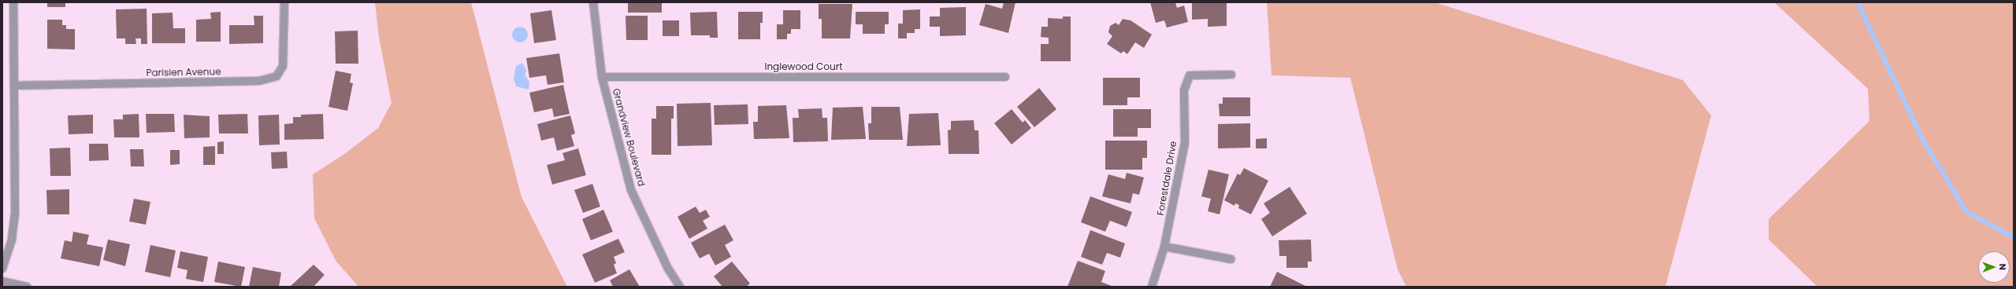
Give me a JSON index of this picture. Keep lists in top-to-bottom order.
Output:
{
  "streets": {
    "street": [
      "Inglewood Court",
      "Parisien Avenue",
      "Grandview Boulevard",
      "Forestdale Drive"
    ]
  },
  "crossings": [
    ["Inglewood Court", "Grandview Boulevard"]
  ],
  "north": "right"
}
